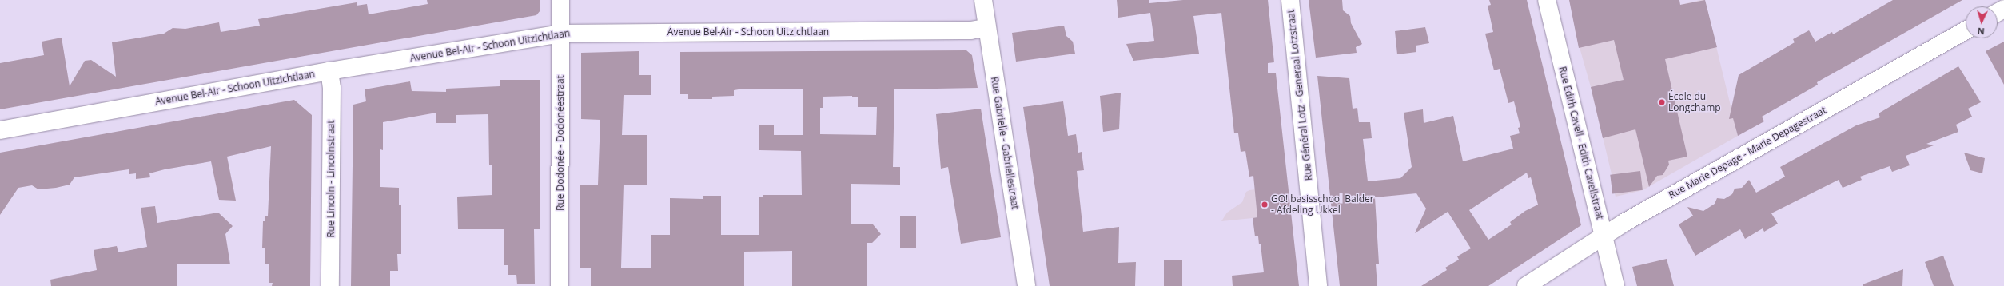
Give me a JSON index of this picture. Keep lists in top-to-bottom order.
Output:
{
  "streets": {
    "street": [
      "Avenue Bel-Air - Schoon Uitzichtlaan",
      "Rue Général Lotz - Generaal Lotzstraat",
      "Rue Dodonée - Dodonéestraat",
      "Rue Gabrielle - Gabriellestraat",
      "Rue Edith Cavell - Edith Cavellstraat",
      "Rue Marie Depage - Marie Depagestraat",
      "Rue Lincoln - Lincolnstraat"
    ]
  },
  "crossings": [
    ["Avenue Bel-Air - Schoon Uitzichtlaan", "Rue Dodonée - Dodonéestraat"],
    ["Avenue Bel-Air - Schoon Uitzichtlaan", "Rue Gabrielle - Gabriellestraat"],
    ["Avenue Bel-Air - Schoon Uitzichtlaan", "Rue Lincoln - Lincolnstraat"],
    ["Rue Edith Cavell - Edith Cavellstraat", "Rue Marie Depage - Marie Depagestraat"]
  ],
  "places": ["École du Longchamp", "GO! basisschool Balder - Afdeling Ukkel"],
  "north": "bottom"
}
